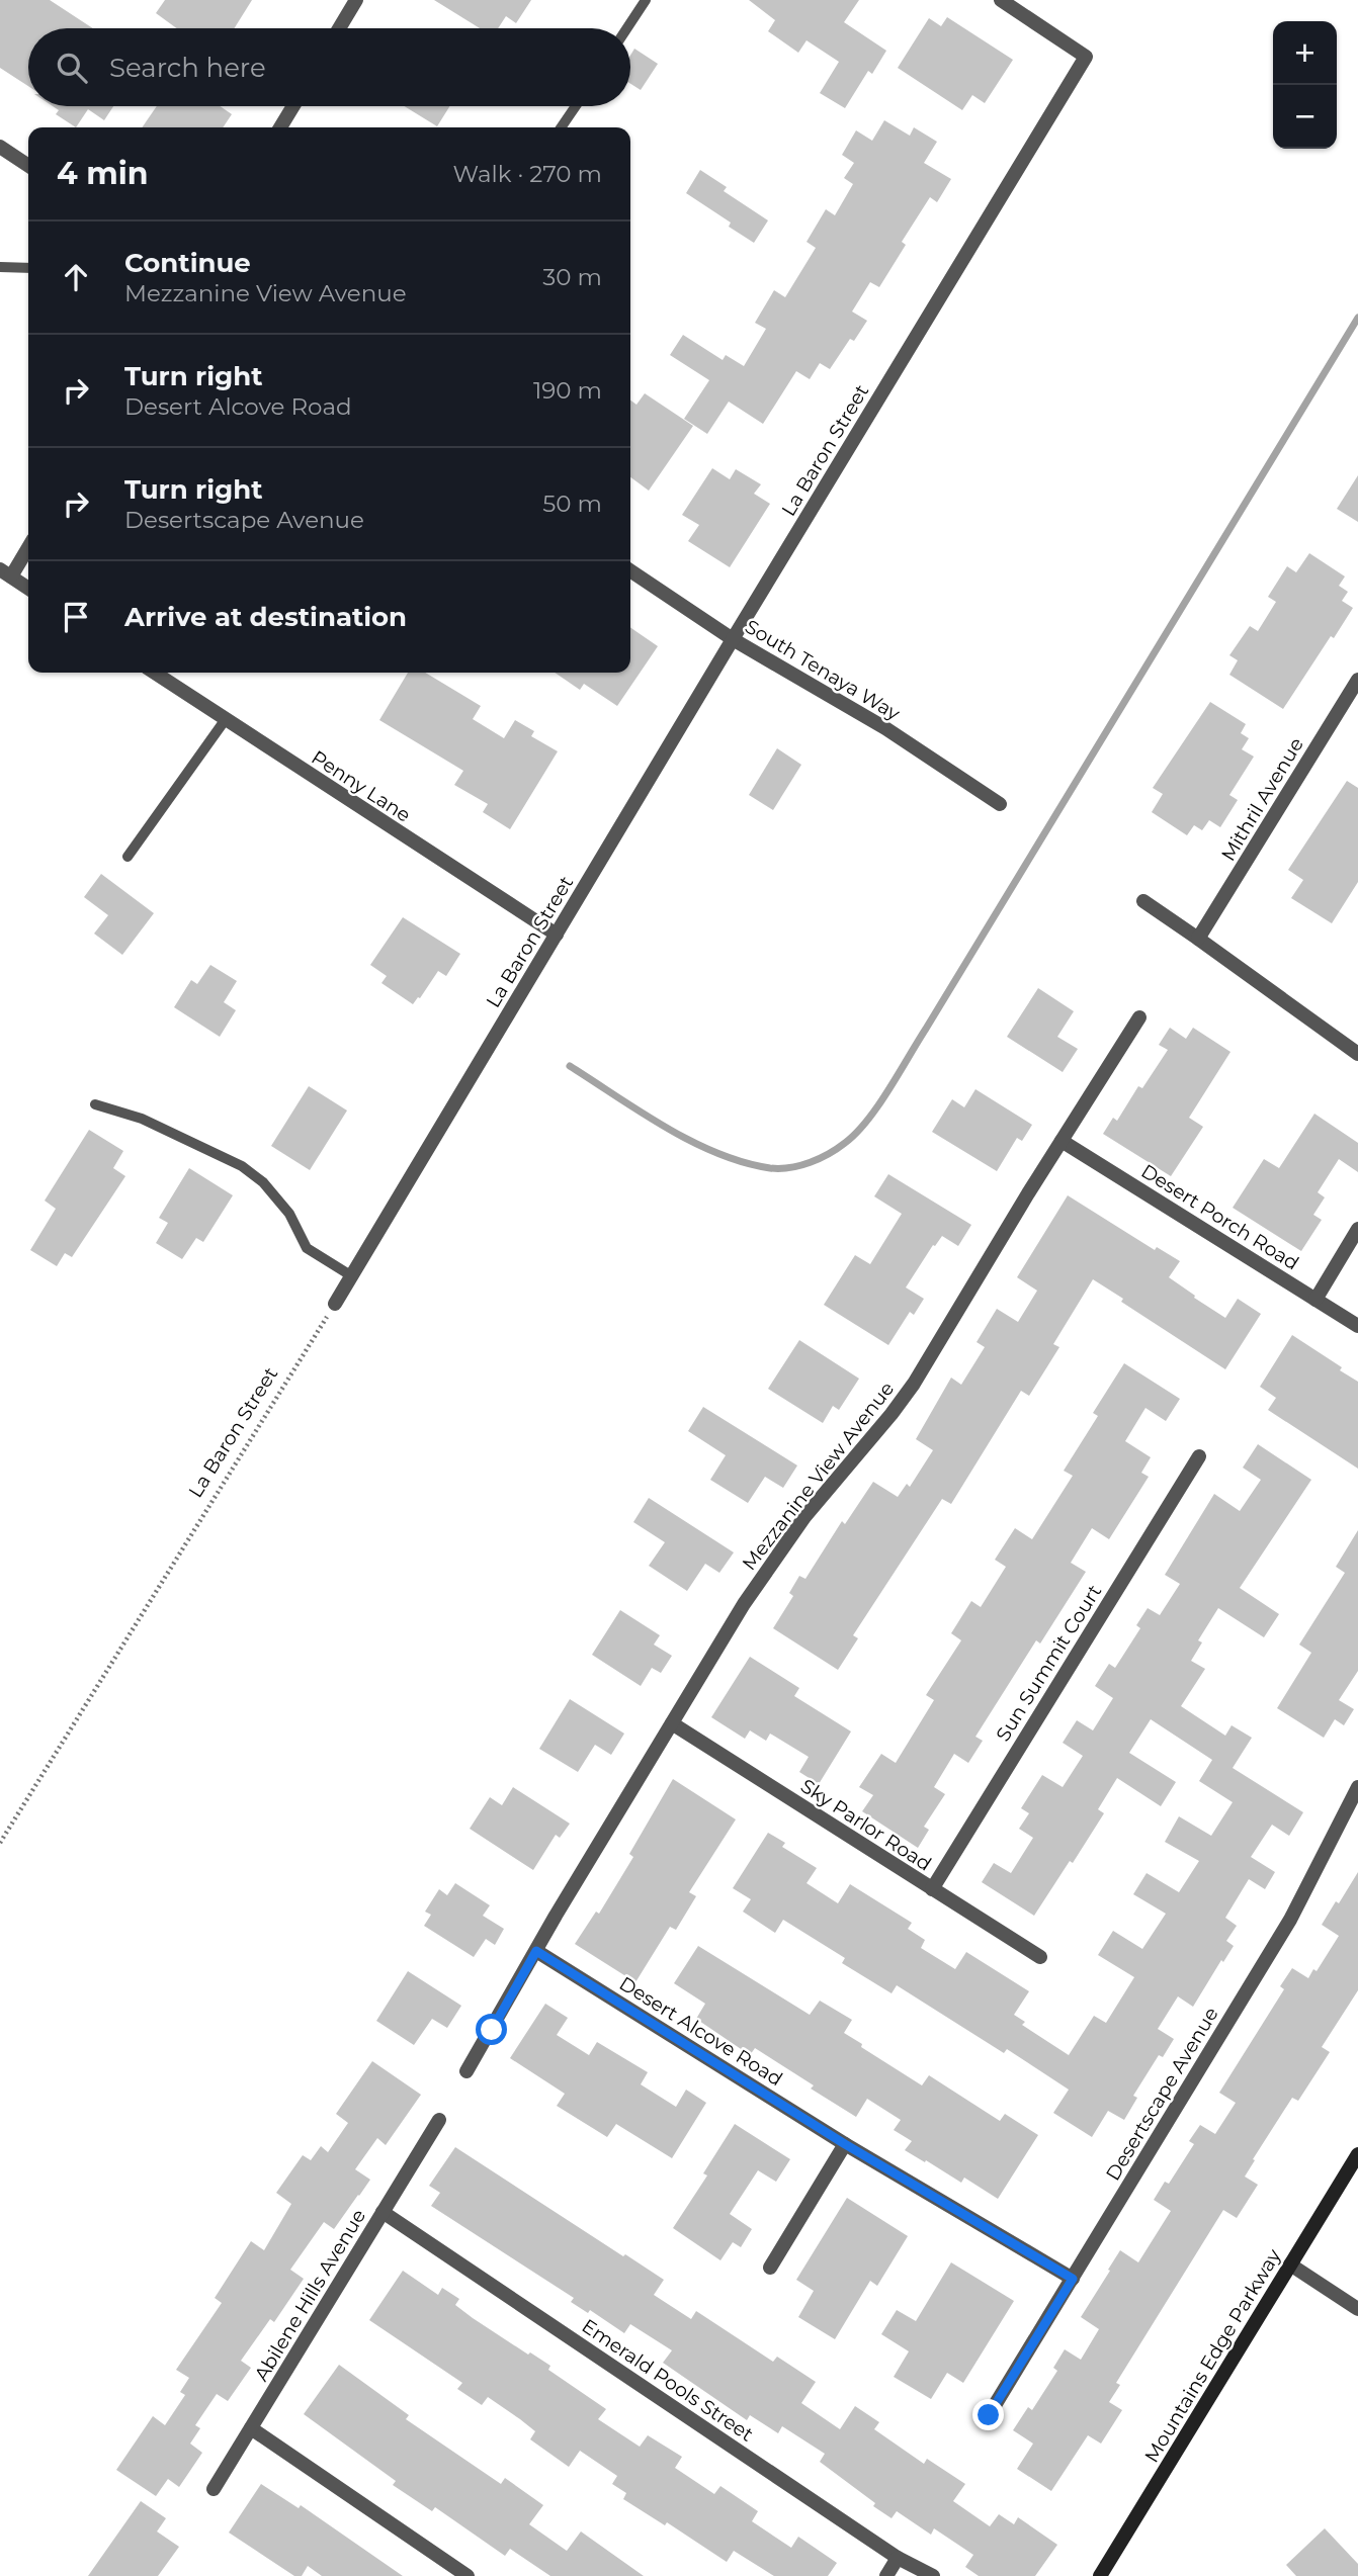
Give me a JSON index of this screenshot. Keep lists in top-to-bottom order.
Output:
{
  "streets": {
    "street": [
      "La Baron Street",
      "South Tenaya Way",
      "Penny Lane",
      "Mithril Avenue",
      "Desert Porch Road",
      "Mezzanine View Avenue",
      "Sun Summit Court",
      "Sky Parlor Road",
      "Desert Alcove Road",
      "Desertscape Avenue",
      "Abilene Hills Avenue",
      "Mountains Edge Parkway",
      "Emerald Pools Street"
    ]
  },
  "crossings": [
    ["La Baron Street", "South Tenaya Way"],
    ["La Baron Street", "Penny Lane"],
    ["Desert Porch Road", "Mezzanine View Avenue"],
    ["Mezzanine View Avenue", "Sky Parlor Road"],
    ["Mezzanine View Avenue", "Desert Alcove Road"],
    ["Sun Summit Court", "Sky Parlor Road"],
    ["Desert Alcove Road", "Desertscape Avenue"],
    ["Abilene Hills Avenue", "Emerald Pools Street"]
  ],
  "page": {
    "map_buttons": ["+", "−"],
    "search": "Search here",
    "heading": ["4 min", "Walk · 270 m"],
    "list": [
      ["Continue", "Mezzanine View Avenue", "30 m"],
      ["Turn right", "Desert Alcove Road", "190 m"],
      ["Turn right", "Desertscape Avenue", "50 m"],
      "Arrive at destination"
    ]
  }
}
